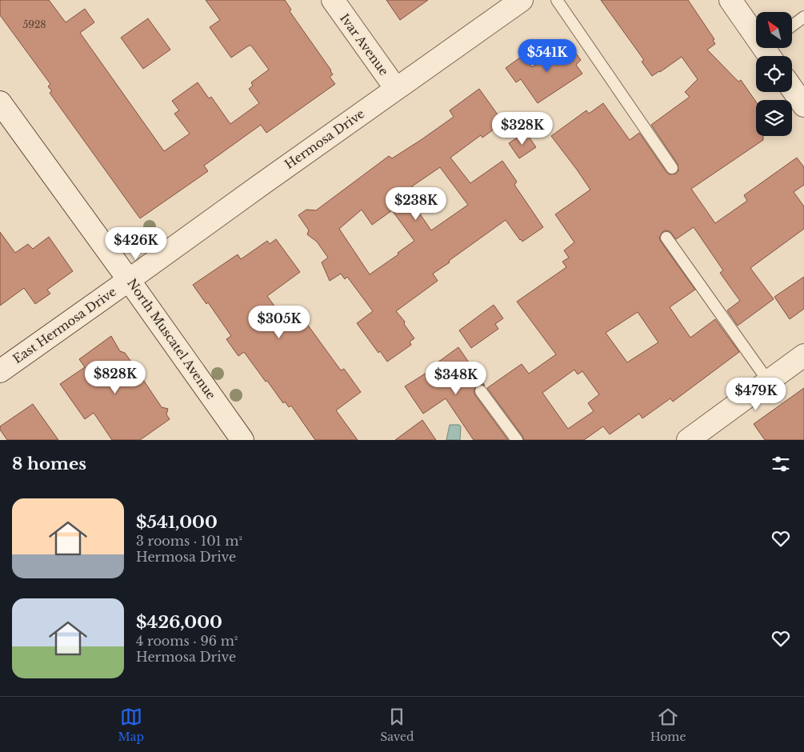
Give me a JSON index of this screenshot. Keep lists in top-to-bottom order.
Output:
{
  "streets": {
    "street": [
      "Ivar Avenue",
      "Hermosa Drive",
      "East Hermosa Drive",
      "North Muscatel Avenue"
    ]
  },
  "crossings": [
    ["Ivar Avenue", "Hermosa Drive"],
    ["Hermosa Drive", "East Hermosa Drive"],
    ["Hermosa Drive", "North Muscatel Avenue"],
    ["East Hermosa Drive", "North Muscatel Avenue"]
  ],
  "house_numbers": ["5928"],
  "north": "top left",
  "page": {
    "price": [
      "$541K",
      "$328K",
      "$238K",
      "$426K",
      "$305K",
      "$828K",
      "$348K",
      "$479K"
    ],
    "heading": "8 homes",
    "list": [
      {
        "name": "$541,000",
        "note": "3 rooms · 101 m² · Hermosa Drive"
      },
      {
        "name": "$426,000",
        "note": "4 rooms · 96 m² · Hermosa Drive"
      }
    ],
    "tabs": ["Map", "Saved", "Home"]
  }
}
